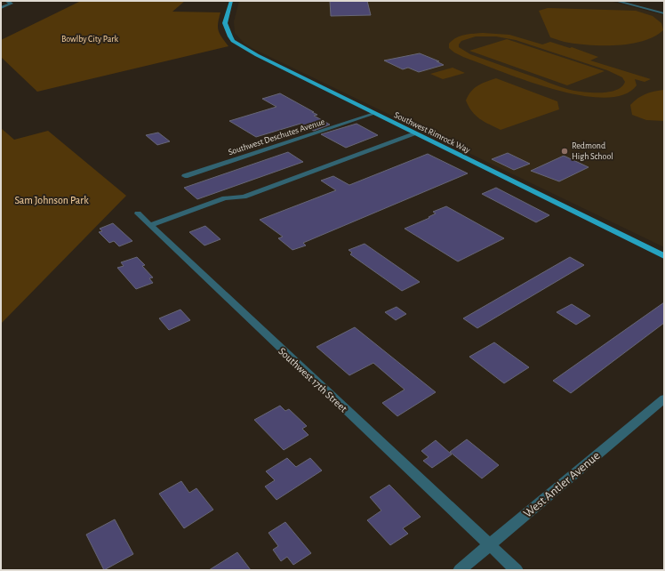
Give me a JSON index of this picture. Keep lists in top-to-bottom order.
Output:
{
  "streets": {
    "main road": ["Southwest Rimrock Way"],
    "street": ["Southwest Deschutes Avenue", "Southwest 17th Street", "West Antler Avenue"]
  },
  "crossings": [
    ["Southwest Rimrock Way", "Southwest Deschutes Avenue"],
    ["Southwest 17th Street", "West Antler Avenue"]
  ],
  "parks": ["Bowlby City Park", "Sam Johnson Park"],
  "places": ["Redmond High School"]
}
